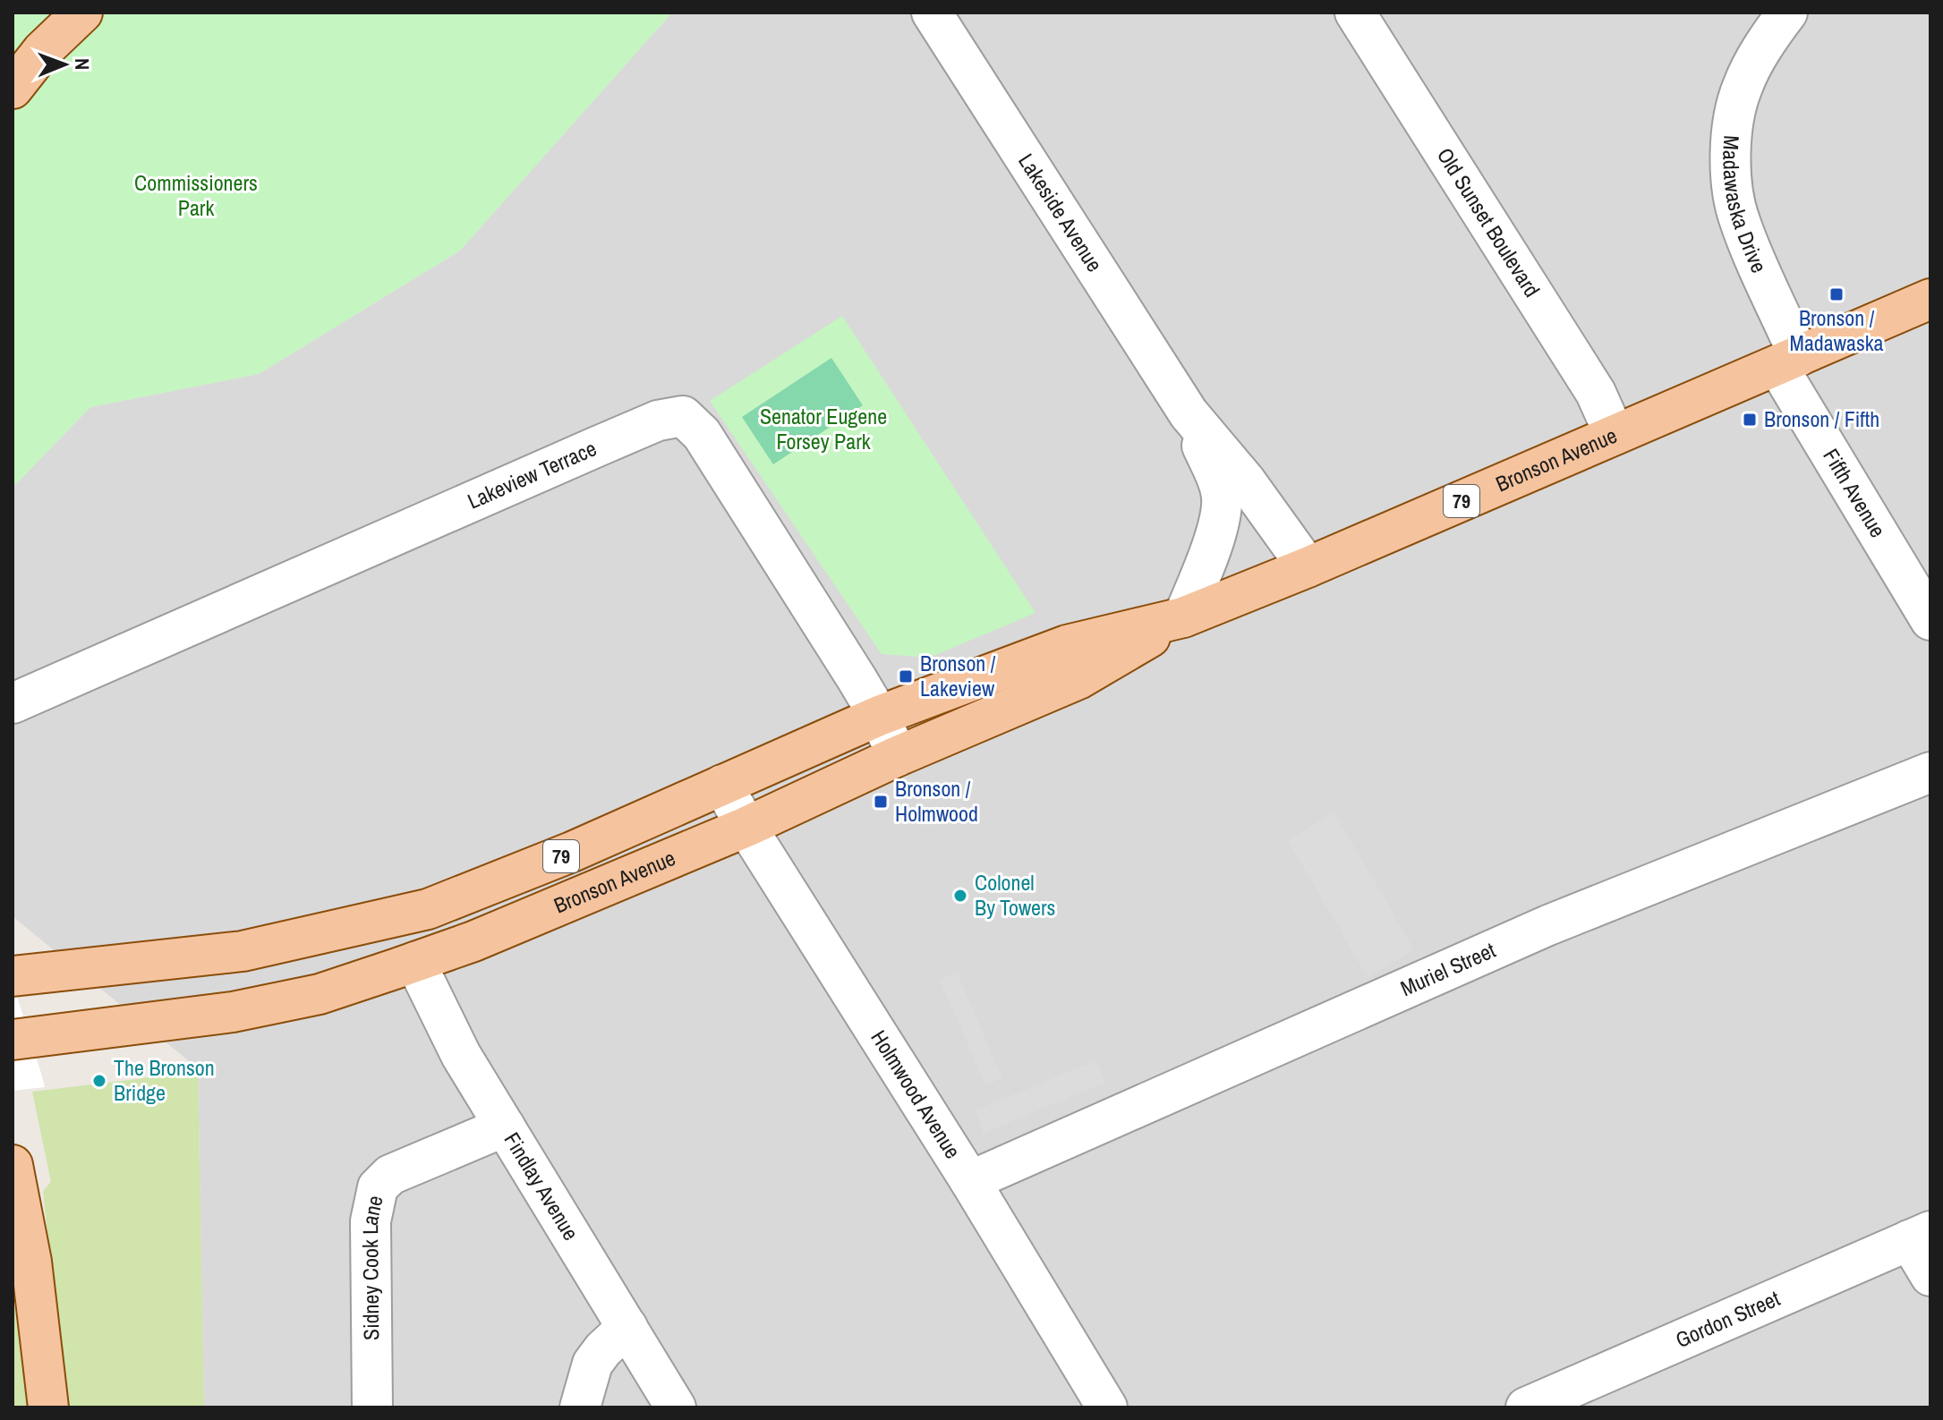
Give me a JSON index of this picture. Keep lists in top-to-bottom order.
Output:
{
  "streets": {
    "main road": ["Bronson Avenue", "79"],
    "street": [
      "Madawaska Drive",
      "Lakeside Avenue",
      "Old Sunset Boulevard",
      "Lakeview Terrace",
      "Fifth Avenue",
      "Muriel Street",
      "Holmwood Avenue",
      "Findlay Avenue",
      "Sidney Cook Lane",
      "Gordon Street"
    ]
  },
  "crossings": [
    ["Madawaska Drive", "Bronson Avenue"],
    ["Madawaska Drive", "Fifth Avenue"],
    ["Lakeside Avenue", "Bronson Avenue"],
    ["Old Sunset Boulevard", "Bronson Avenue"],
    ["Bronson Avenue", "Lakeview Terrace"],
    ["Bronson Avenue", "Fifth Avenue"],
    ["Bronson Avenue", "Holmwood Avenue"],
    ["Bronson Avenue", "Findlay Avenue"],
    ["Muriel Street", "Holmwood Avenue"],
    ["Findlay Avenue", "Sidney Cook Lane"]
  ],
  "parks": ["Commissioners Park", "Senator Eugene Forsey Park"],
  "places": {
    "transit": [
      "Bronson / Madawaska",
      "Bronson / Fifth",
      "Bronson / Lakeview",
      "Bronson / Holmwood"
    ],
    "other": ["Colonel By Towers", "The Bronson Bridge"]
  },
  "north": "right"
}
